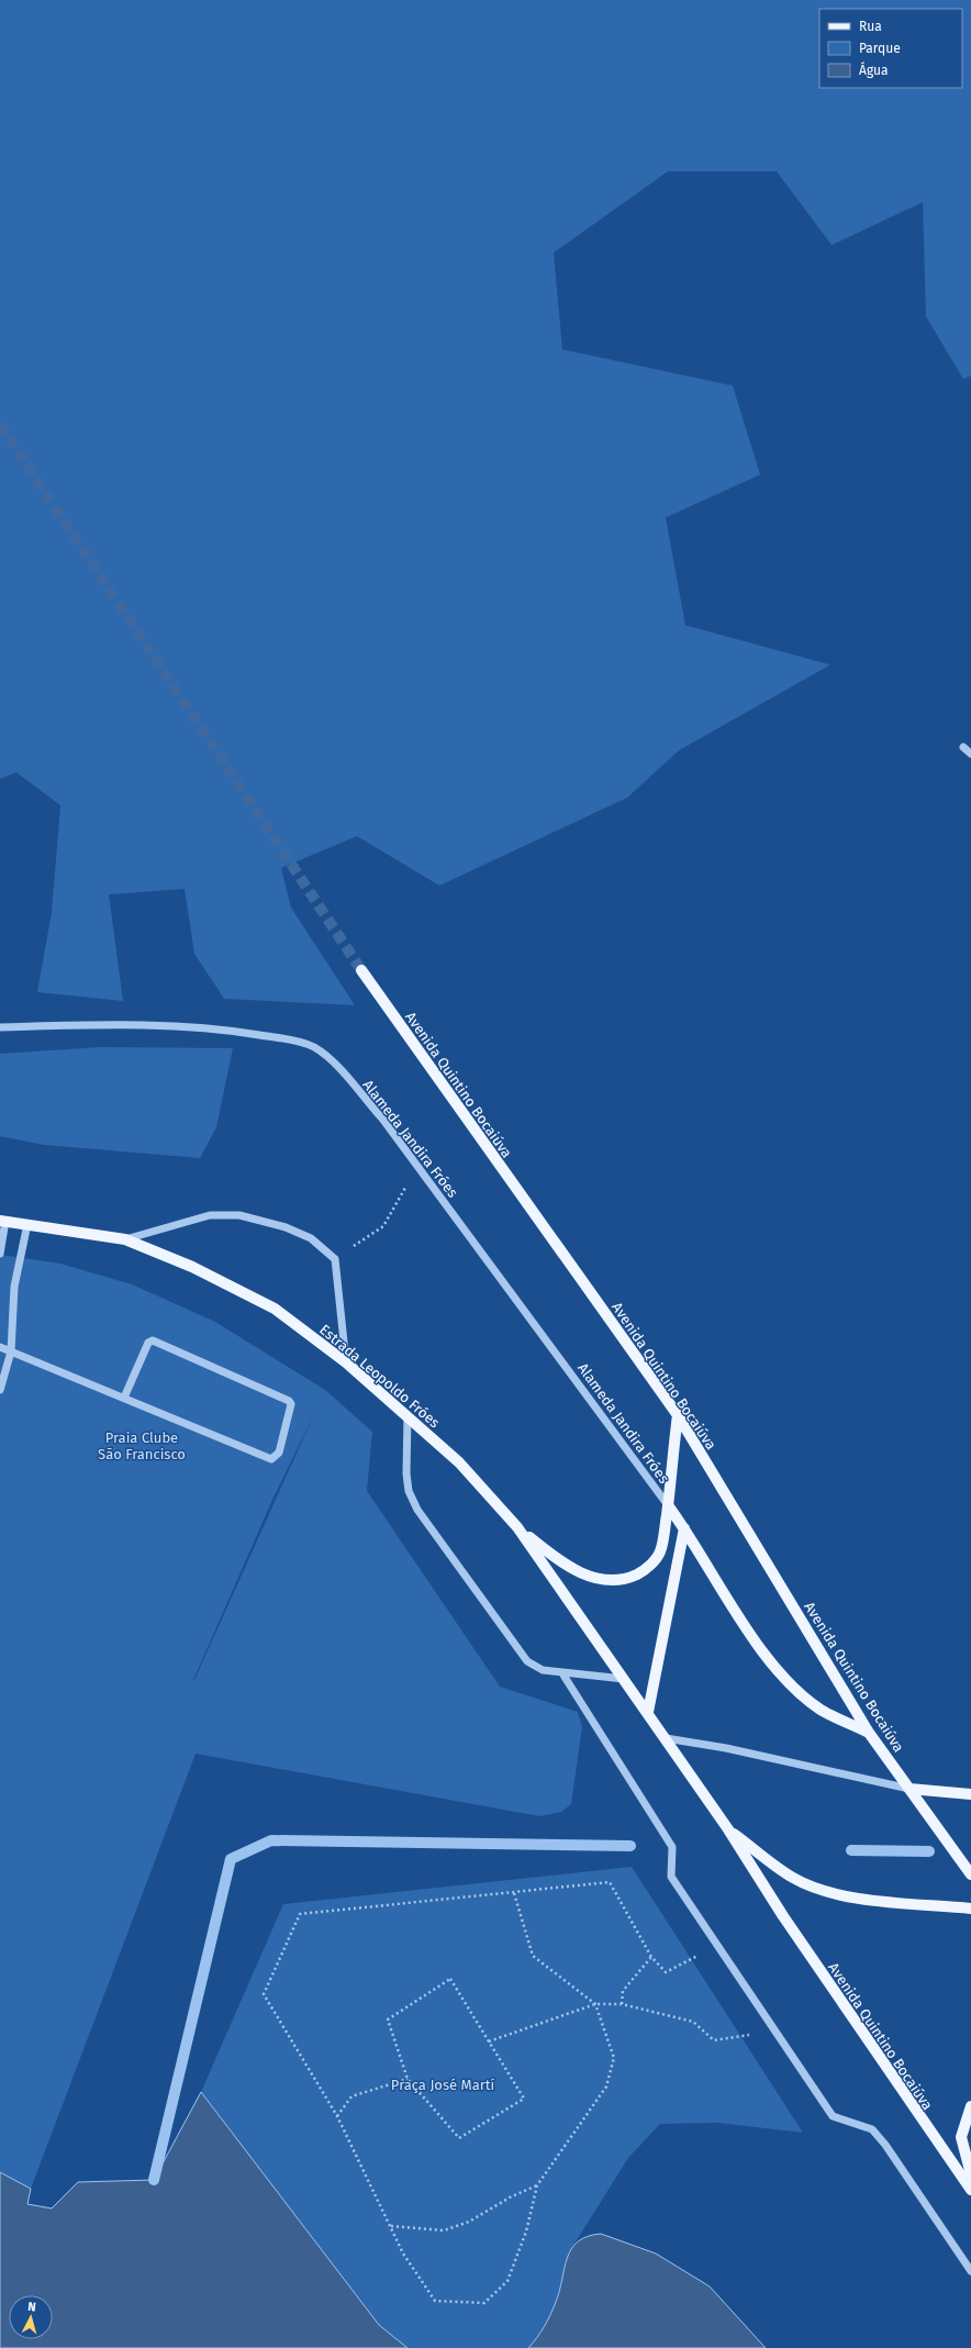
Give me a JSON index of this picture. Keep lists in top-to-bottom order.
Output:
{
  "streets": {
    "main road": ["Avenida Quintino Bocaiúva", "Estrada Leopoldo Fróes"],
    "street": ["Alameda Jandira Fróes"]
  },
  "crossings": [
    ["Avenida Quintino Bocaiúva", "Estrada Leopoldo Fróes"]
  ],
  "parks": ["Praia Clube São Francisco", "Praça José Martí"],
  "legend": ["Rua", "Parque", "Água"],
  "north": "top"
}
